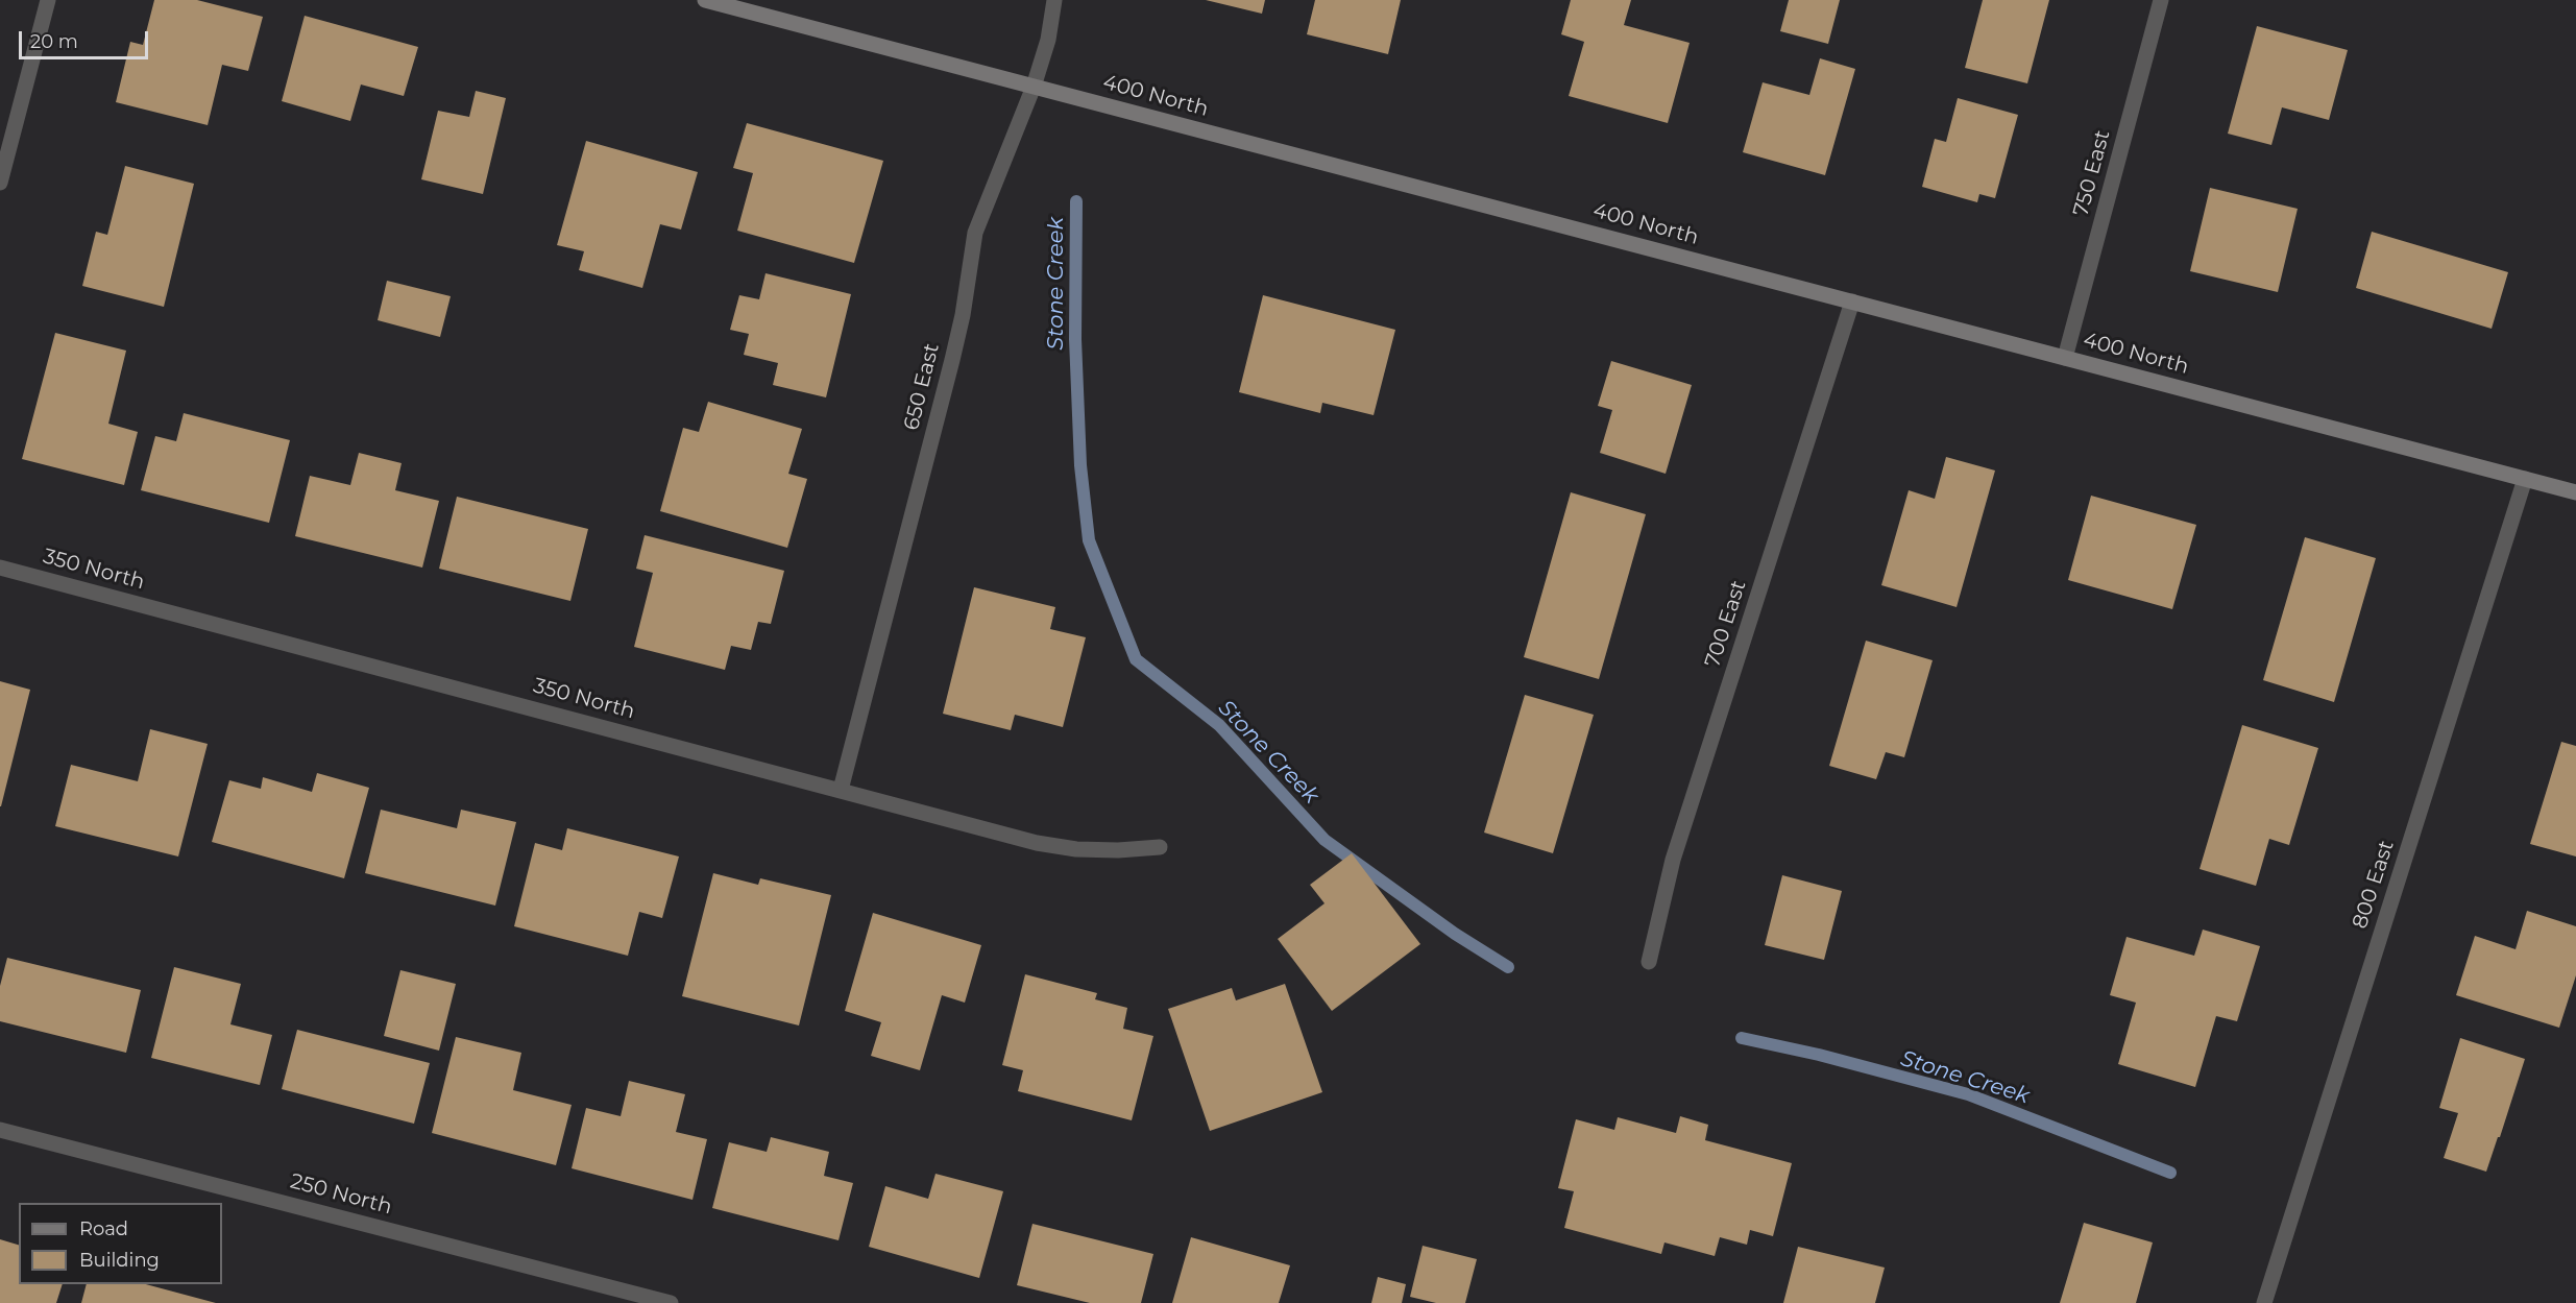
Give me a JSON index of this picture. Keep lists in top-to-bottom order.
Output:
{
  "streets": {
    "main road": ["400 North"],
    "street": [
      "750 East",
      "650 East",
      "350 North",
      "700 East",
      "800 East",
      "250 North"
    ]
  },
  "crossings": [
    ["400 North", "750 East"],
    ["400 North", "650 East"],
    ["400 North", "700 East"],
    ["400 North", "800 East"],
    ["650 East", "350 North"]
  ],
  "water": ["Stone Creek"],
  "legend": ["Road", "Building"],
  "scale_bar": "20 m"
}
